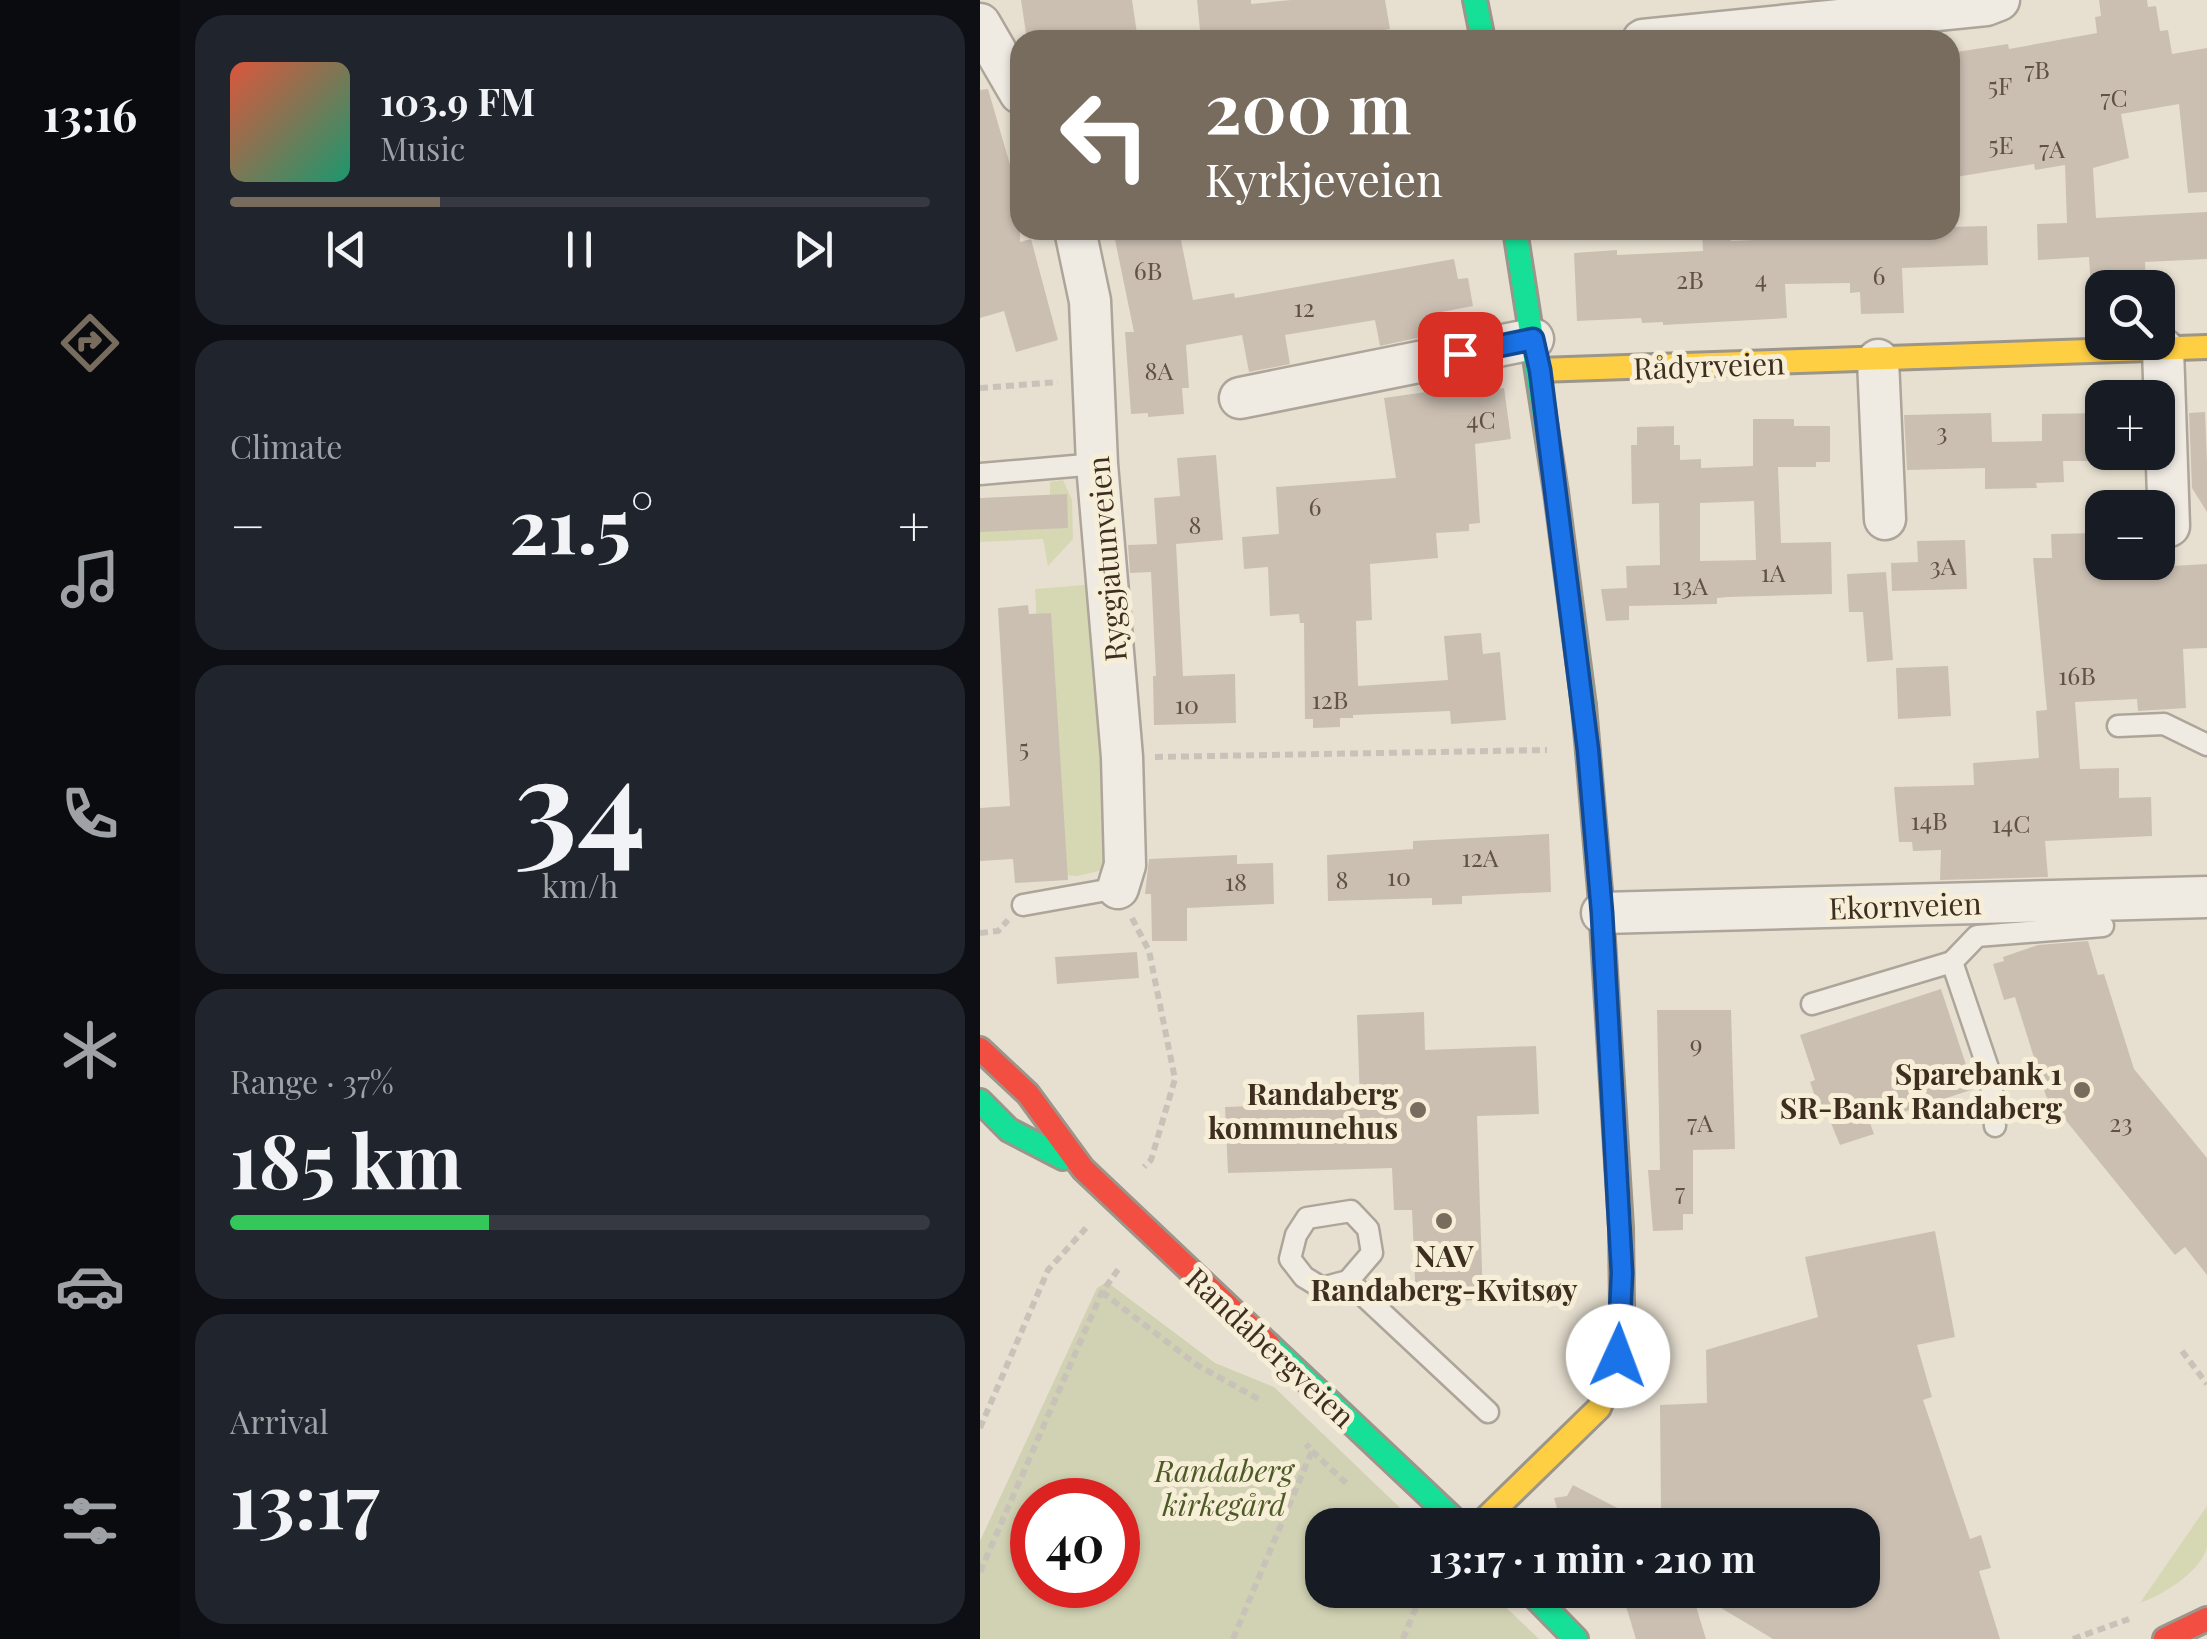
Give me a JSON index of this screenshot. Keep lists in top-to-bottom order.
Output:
{
  "streets": {
    "street": [
      "Rådyrveien",
      "Ryggjatunveien",
      "Ekornveien",
      "Randabergveien"
    ]
  },
  "parks": ["Randaberg kirkegård"],
  "places": ["Sparebank 1 SR-Bank Randaberg", "Randaberg kommunehus", "NAV Randaberg-Kvitsøy"],
  "house_numbers": [
    "7B",
    "5F",
    "7C",
    "5E",
    "7A",
    "6B",
    "6",
    "4",
    "2B",
    "12",
    "8A",
    "4C",
    "3",
    "6",
    "8",
    "3A",
    "1A",
    "13A",
    "16B",
    "12B",
    "10",
    "5",
    "14B",
    "14C",
    "12A",
    "10",
    "8",
    "18",
    "9",
    "7A",
    "23",
    "7"
  ],
  "page": {
    "tabs": "13:16",
    "turn": ["200 m", "Kyrkjeveien"],
    "song": ["103.9 FM", "Music"],
    "map_buttons": ["+", "−"],
    "tile": [
      "Climate",
      ["34", "km/h"],
      ["Range · 37%", "185 km"],
      ["Arrival", "13:17"]
    ],
    "heat": ["−", "21.5°", "+"],
    "limit": "40",
    "trip": "13:17 · 1 min · 210 m"
  }
}
